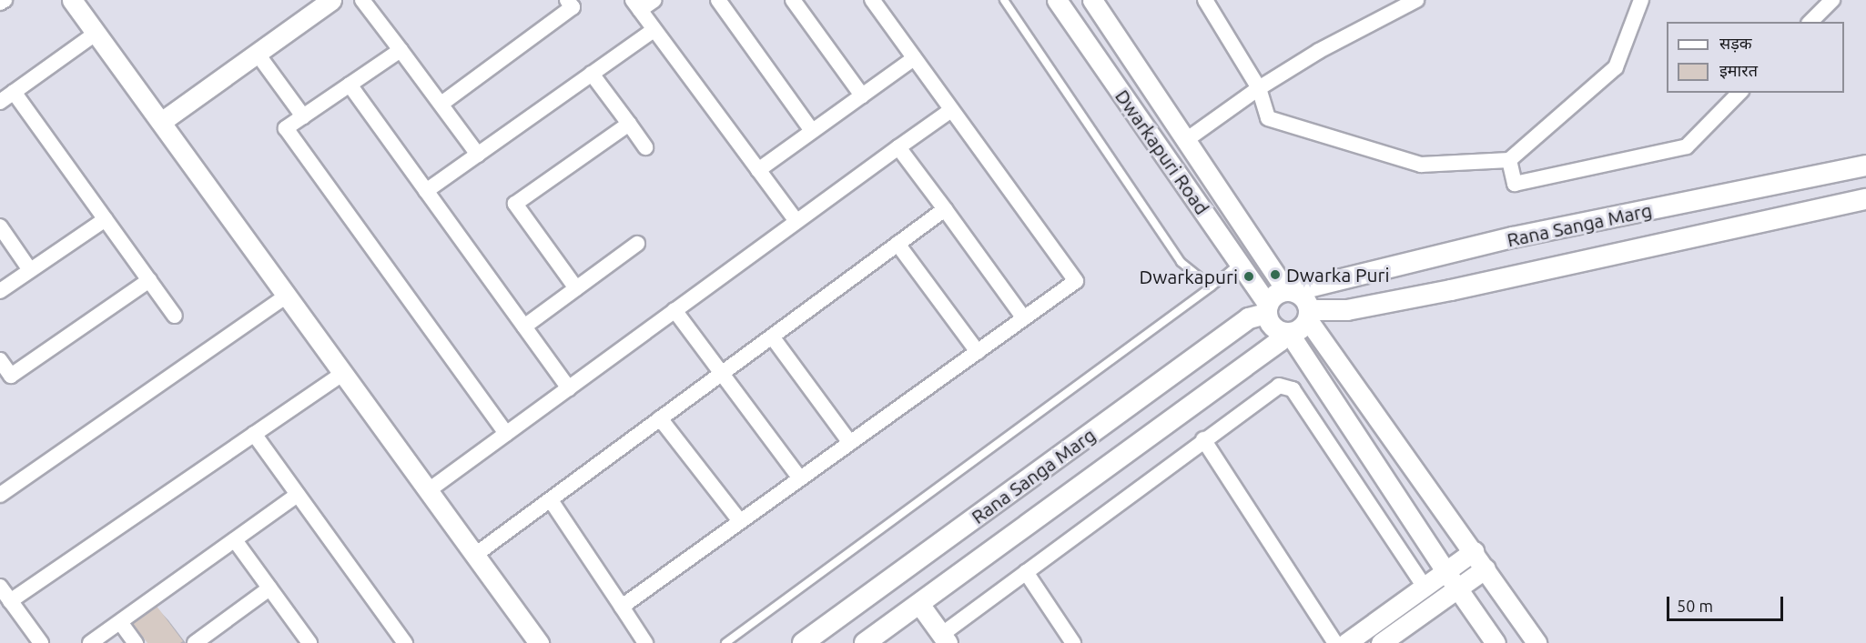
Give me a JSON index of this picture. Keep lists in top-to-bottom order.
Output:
{
  "streets": {
    "main road": ["Rana Sanga Marg"],
    "street": ["Dwarkapuri Road"]
  },
  "crossings": [
    ["Dwarkapuri Road", "Rana Sanga Marg"]
  ],
  "places": ["Dwarka Puri", "Dwarkapuri"],
  "legend": ["सड़क", "इमारत"],
  "scale_bar": "50 m"
}
